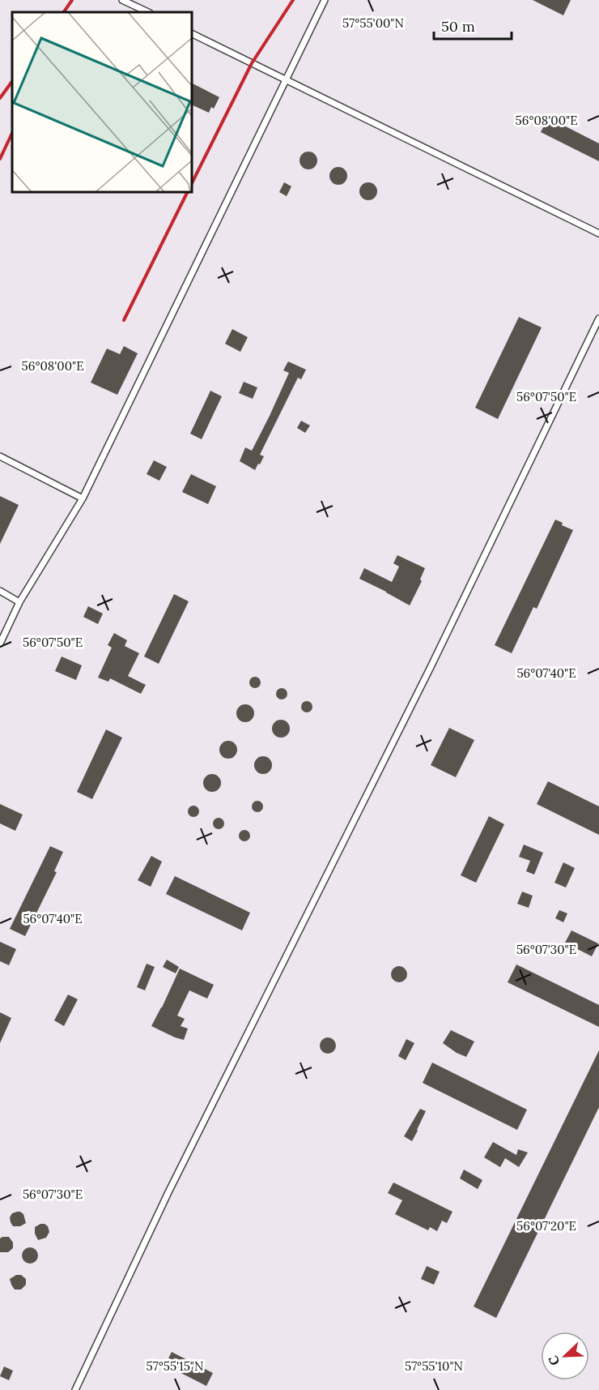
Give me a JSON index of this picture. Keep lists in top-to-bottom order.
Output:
{
  "scale_bar": "50 m",
  "north": "bottom left",
  "coordinates": [
    "57°55'00\"N",
    "56°08'00\"E",
    "56°07'50\"E",
    "56°07'40\"E",
    "56°07'30\"E",
    "56°07'20\"E",
    "57°55'15\"N",
    "57°55'10\"N"
  ]
}
